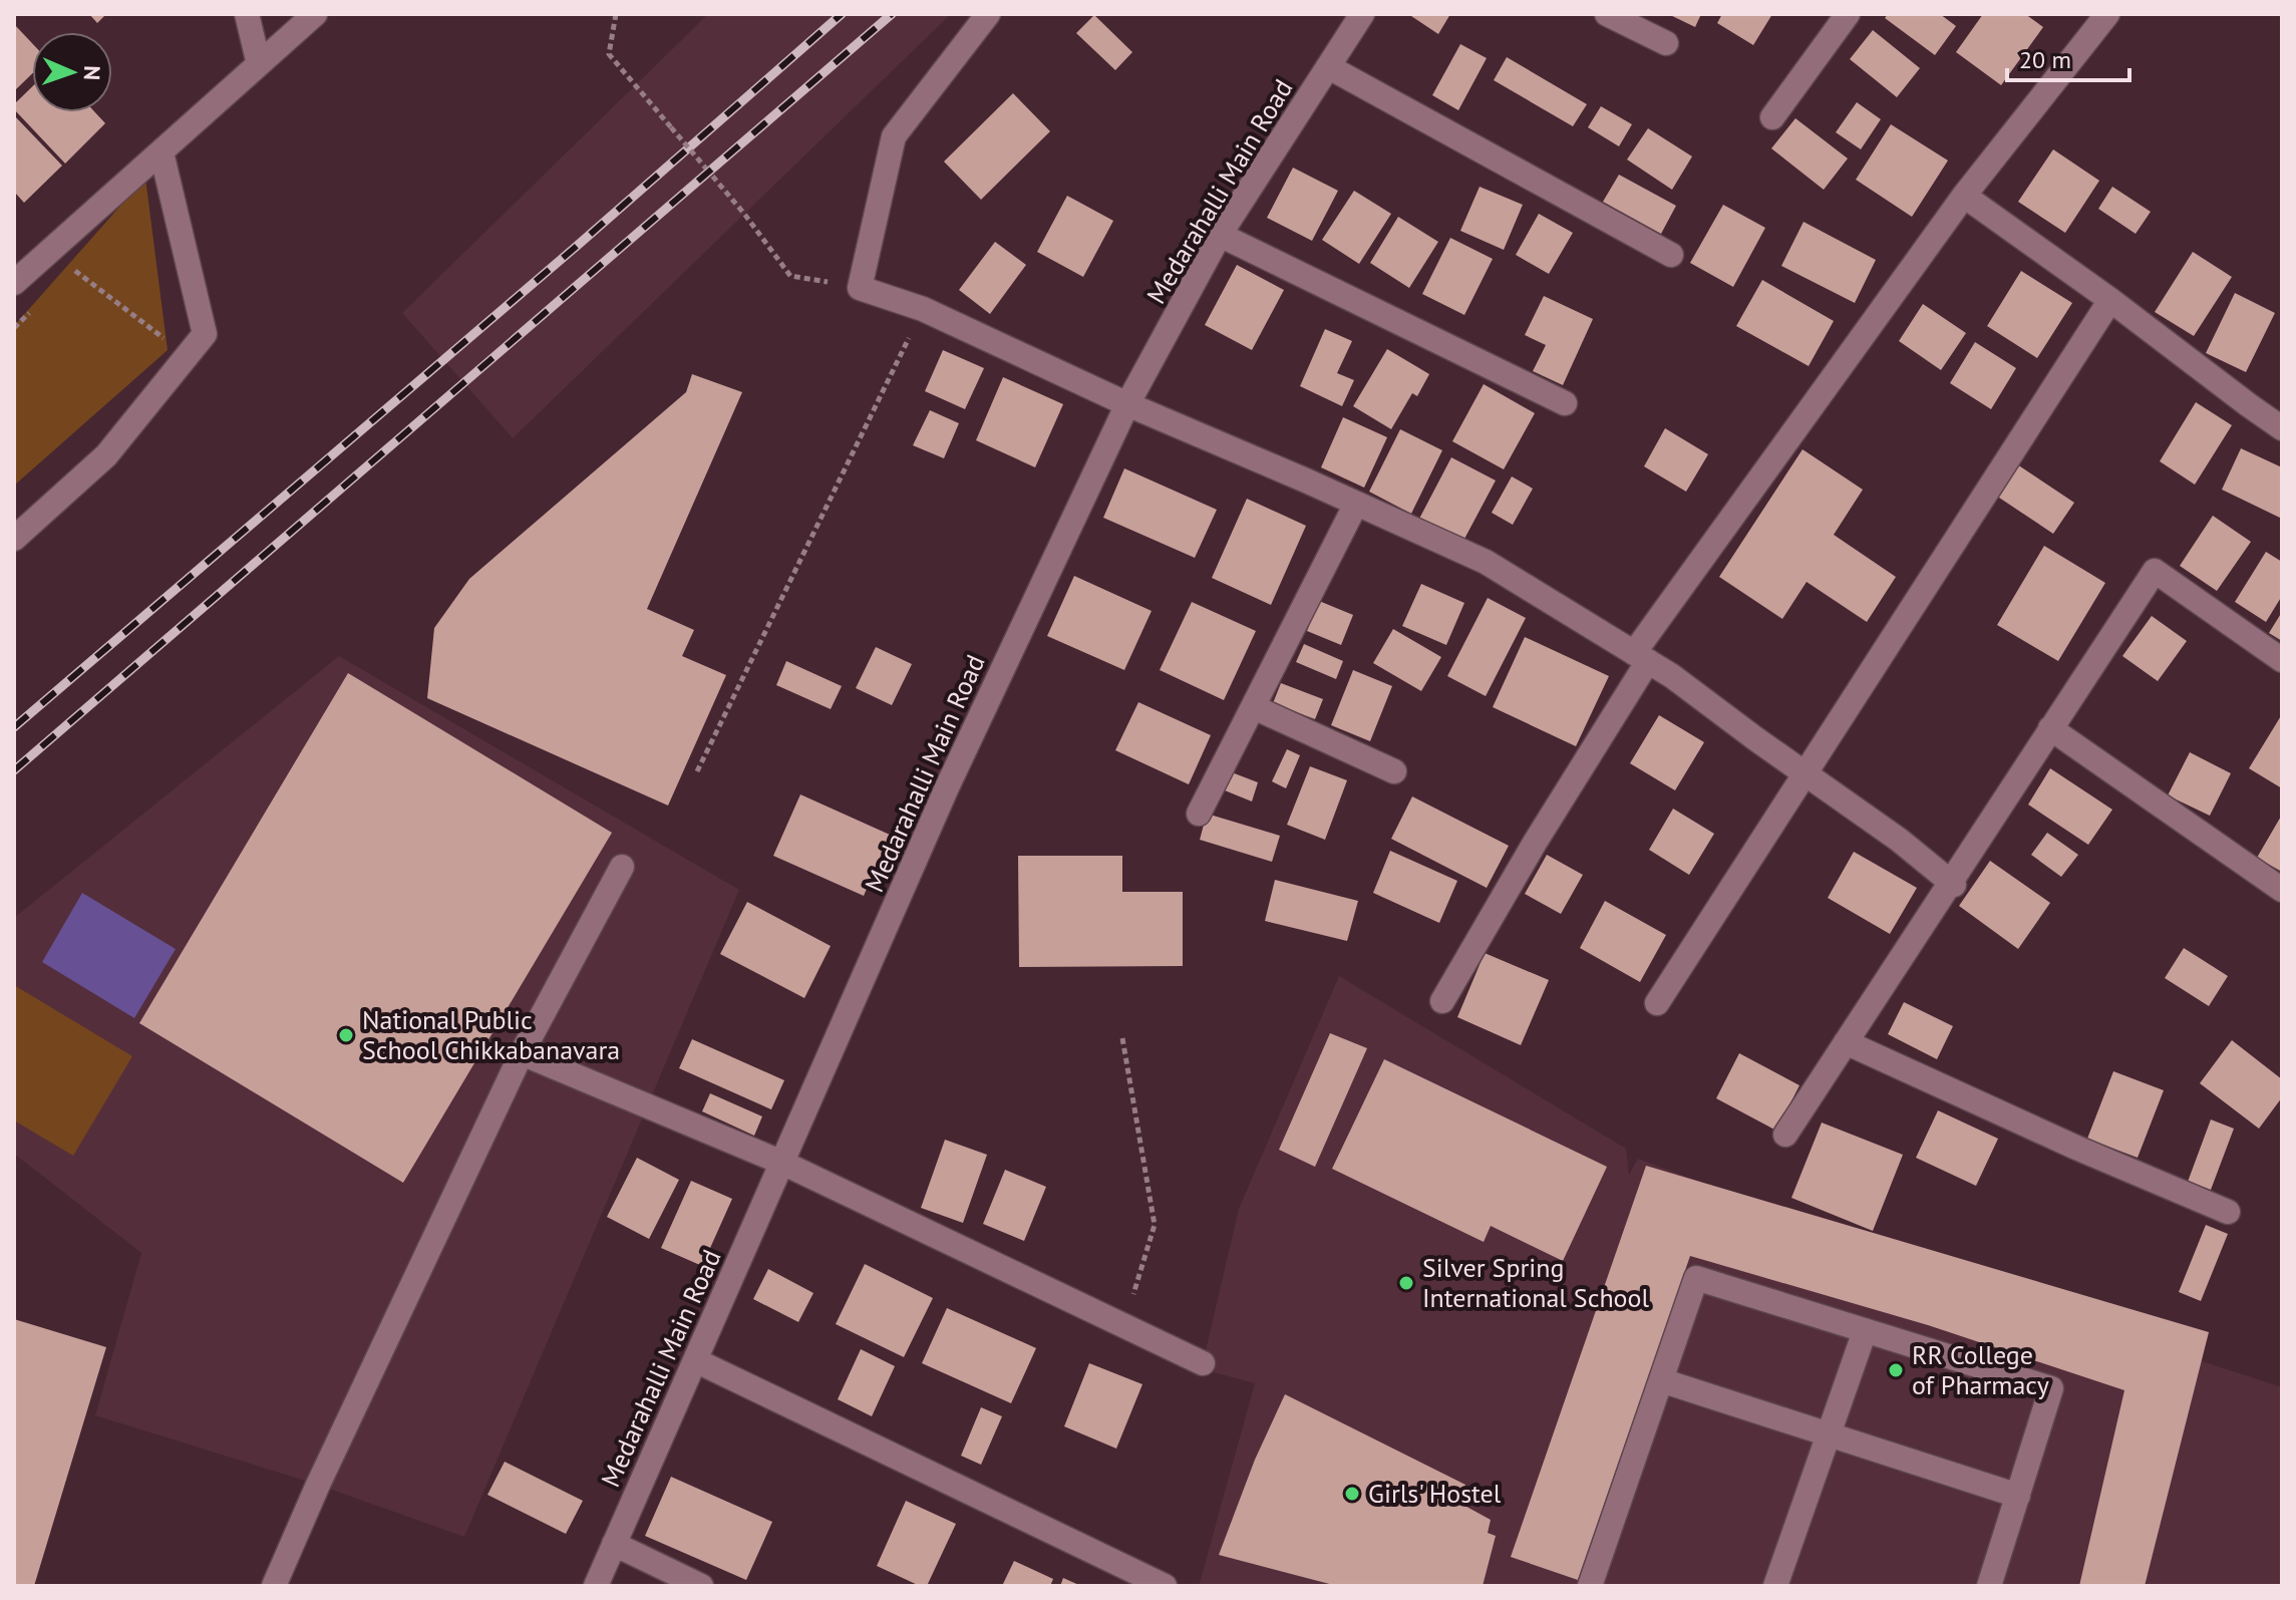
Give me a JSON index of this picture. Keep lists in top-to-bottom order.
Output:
{
  "streets": {
    "street": ["Medarahalli Main Road"]
  },
  "places": [
    "National Public School Chikkabanavara",
    "Silver Spring International School",
    "RR College of Pharmacy",
    "Girls' Hostel"
  ],
  "scale_bar": "20 m",
  "north": "right"
}
